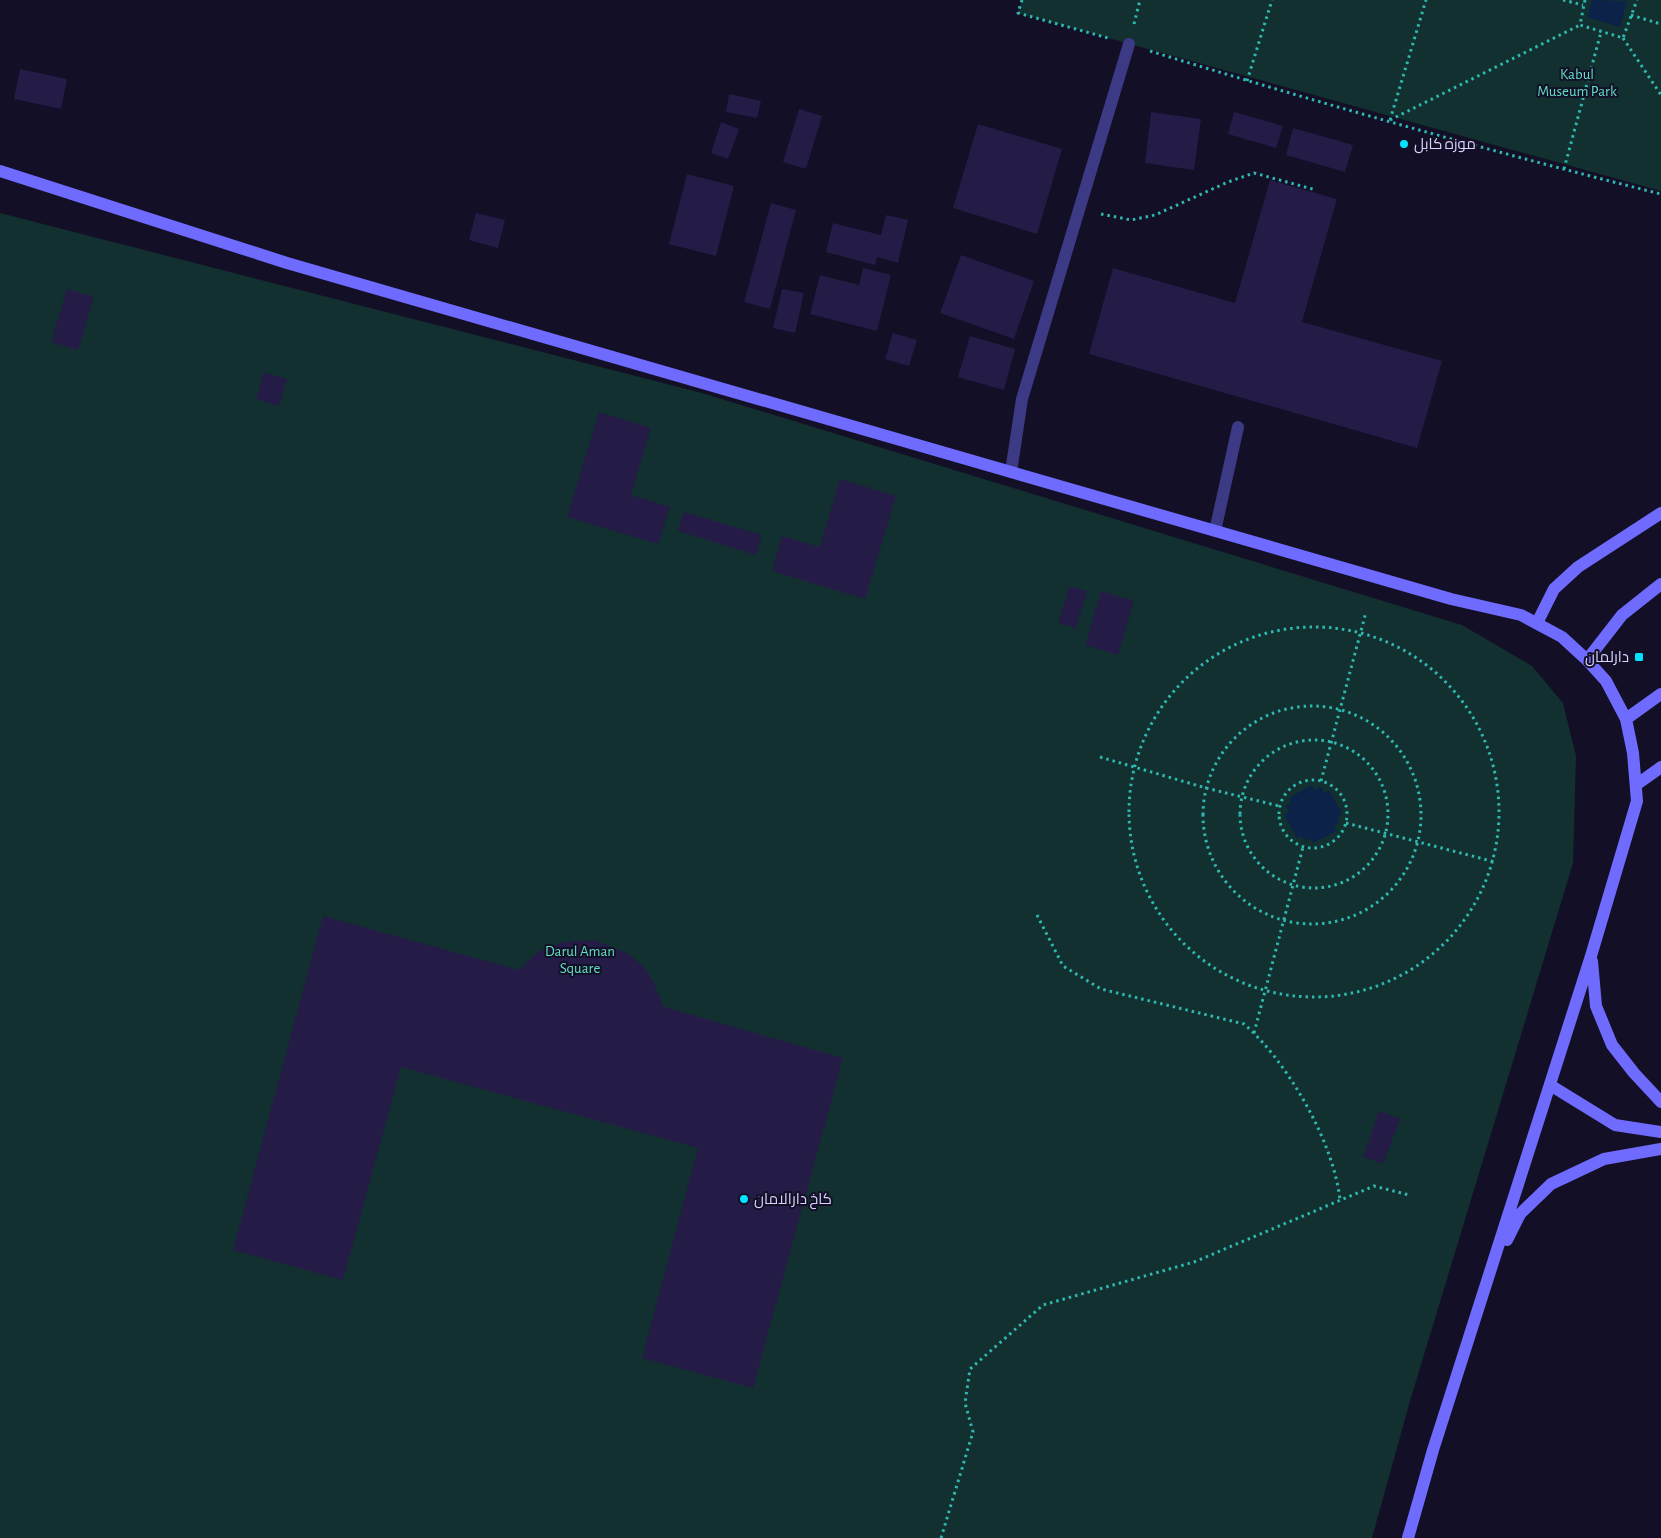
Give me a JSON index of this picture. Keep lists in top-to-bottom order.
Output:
{
  "parks": ["Kabul Museum Park", "Darul Aman Square"],
  "places": {
    "other": ["موزه کابل", "کاخ دارالامان"],
    "transit": ["دارلمان"]
  }
}
